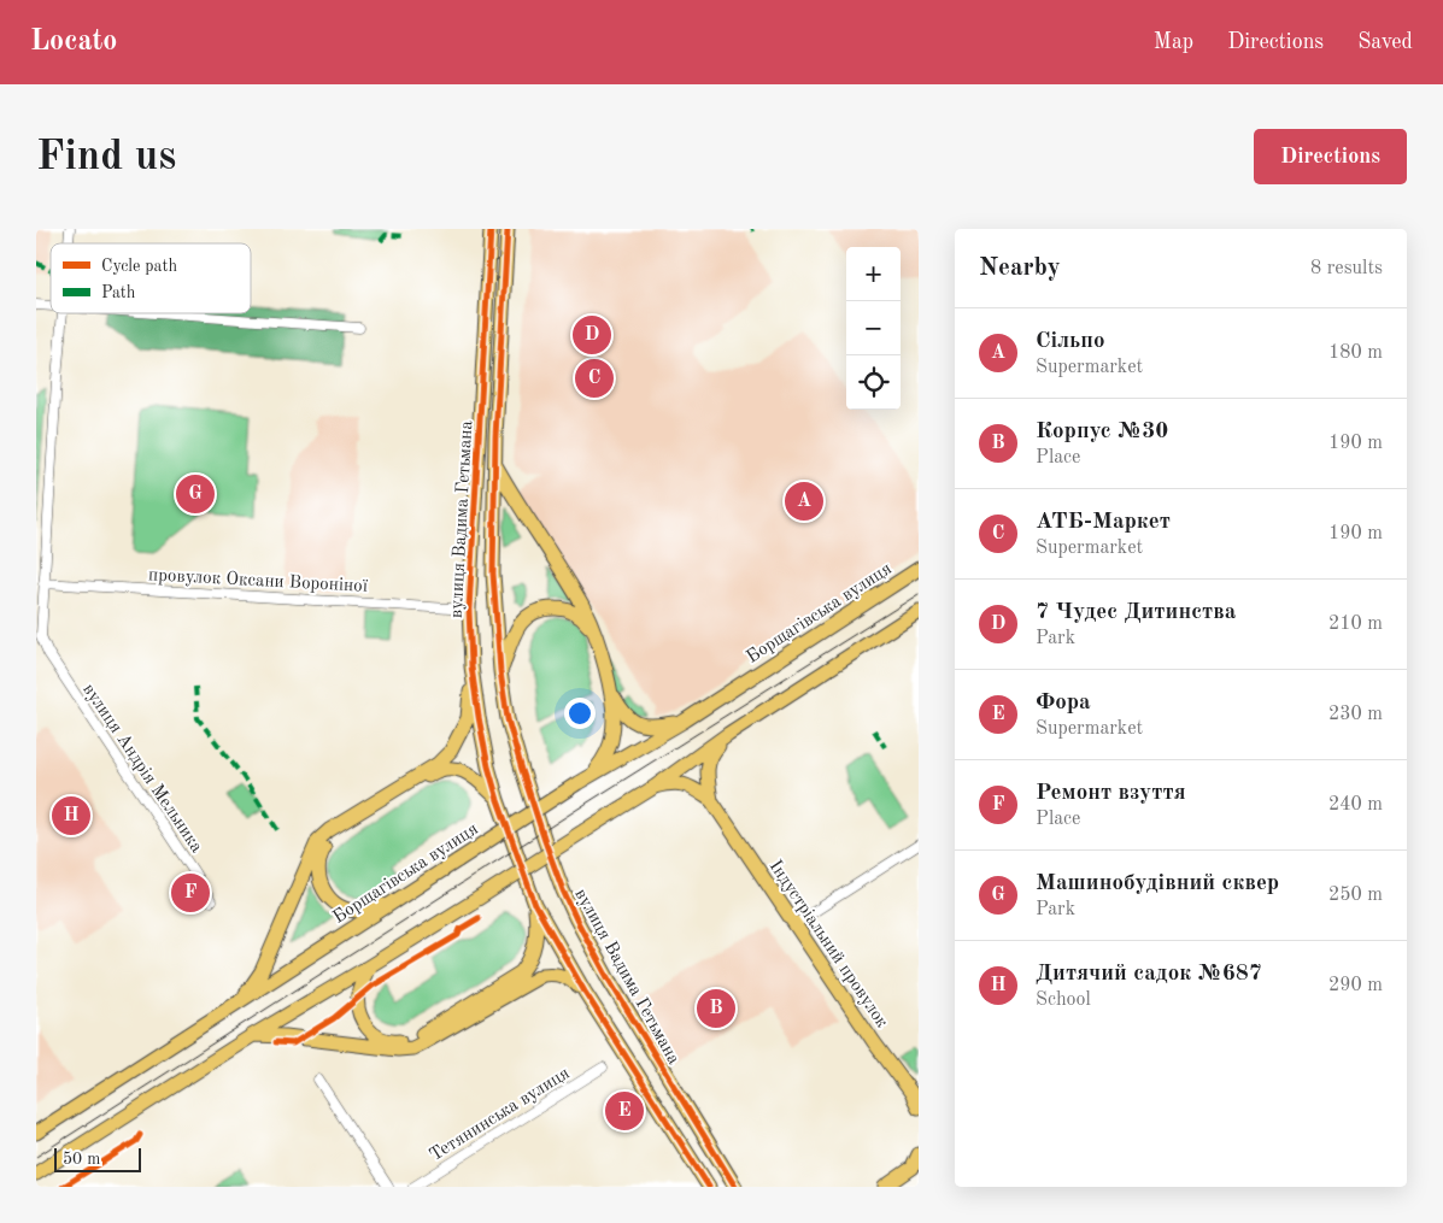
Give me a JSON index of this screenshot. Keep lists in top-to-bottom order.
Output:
{
  "streets": {
    "main road": ["вулиця Вадима Гетьмана", "Борщагівська вулиця", "Індустріальний провулок"],
    "street": ["провулок Оксани Вороніної", "вулиця Андрія Мельника", "Тетянинська вулиця"]
  },
  "crossings": [
    ["вулиця Вадима Гетьмана", "провулок Оксани Вороніної"],
    ["провулок Оксани Вороніної", "вулиця Андрія Мельника"]
  ],
  "legend": ["Cycle path", "Path"],
  "scale_bar": "50 m",
  "page": {
    "header": "Locato",
    "nav": ["Map", "Directions", "Saved"],
    "buttons": "Directions",
    "title": "Find us",
    "heading": ["Nearby", "8 results"],
    "map_buttons": ["+", "−"],
    "list": [
      {
        "mark": "A",
        "name": "Сільпо",
        "note": "Supermarket",
        "value": "180 m"
      },
      {
        "mark": "B",
        "name": "Корпус №30",
        "note": "Place",
        "value": "190 m"
      },
      {
        "mark": "C",
        "name": "АТБ-Маркет",
        "note": "Supermarket",
        "value": "190 m"
      },
      {
        "mark": "D",
        "name": "7 Чудес Дитинства",
        "note": "Park",
        "value": "210 m"
      },
      {
        "mark": "E",
        "name": "Фора",
        "note": "Supermarket",
        "value": "230 m"
      },
      {
        "mark": "F",
        "name": "Ремонт взуття",
        "note": "Place",
        "value": "240 m"
      },
      {
        "mark": "G",
        "name": "Машинобудівний сквер",
        "note": "Park",
        "value": "250 m"
      },
      {
        "mark": "H",
        "name": "Дитячий садок №687",
        "note": "School",
        "value": "290 m"
      }
    ],
    "pins": [
      "D",
      "C",
      "G",
      "A",
      "H",
      "F",
      "B",
      "E"
    ],
    "scale": "50 m"
  }
}
